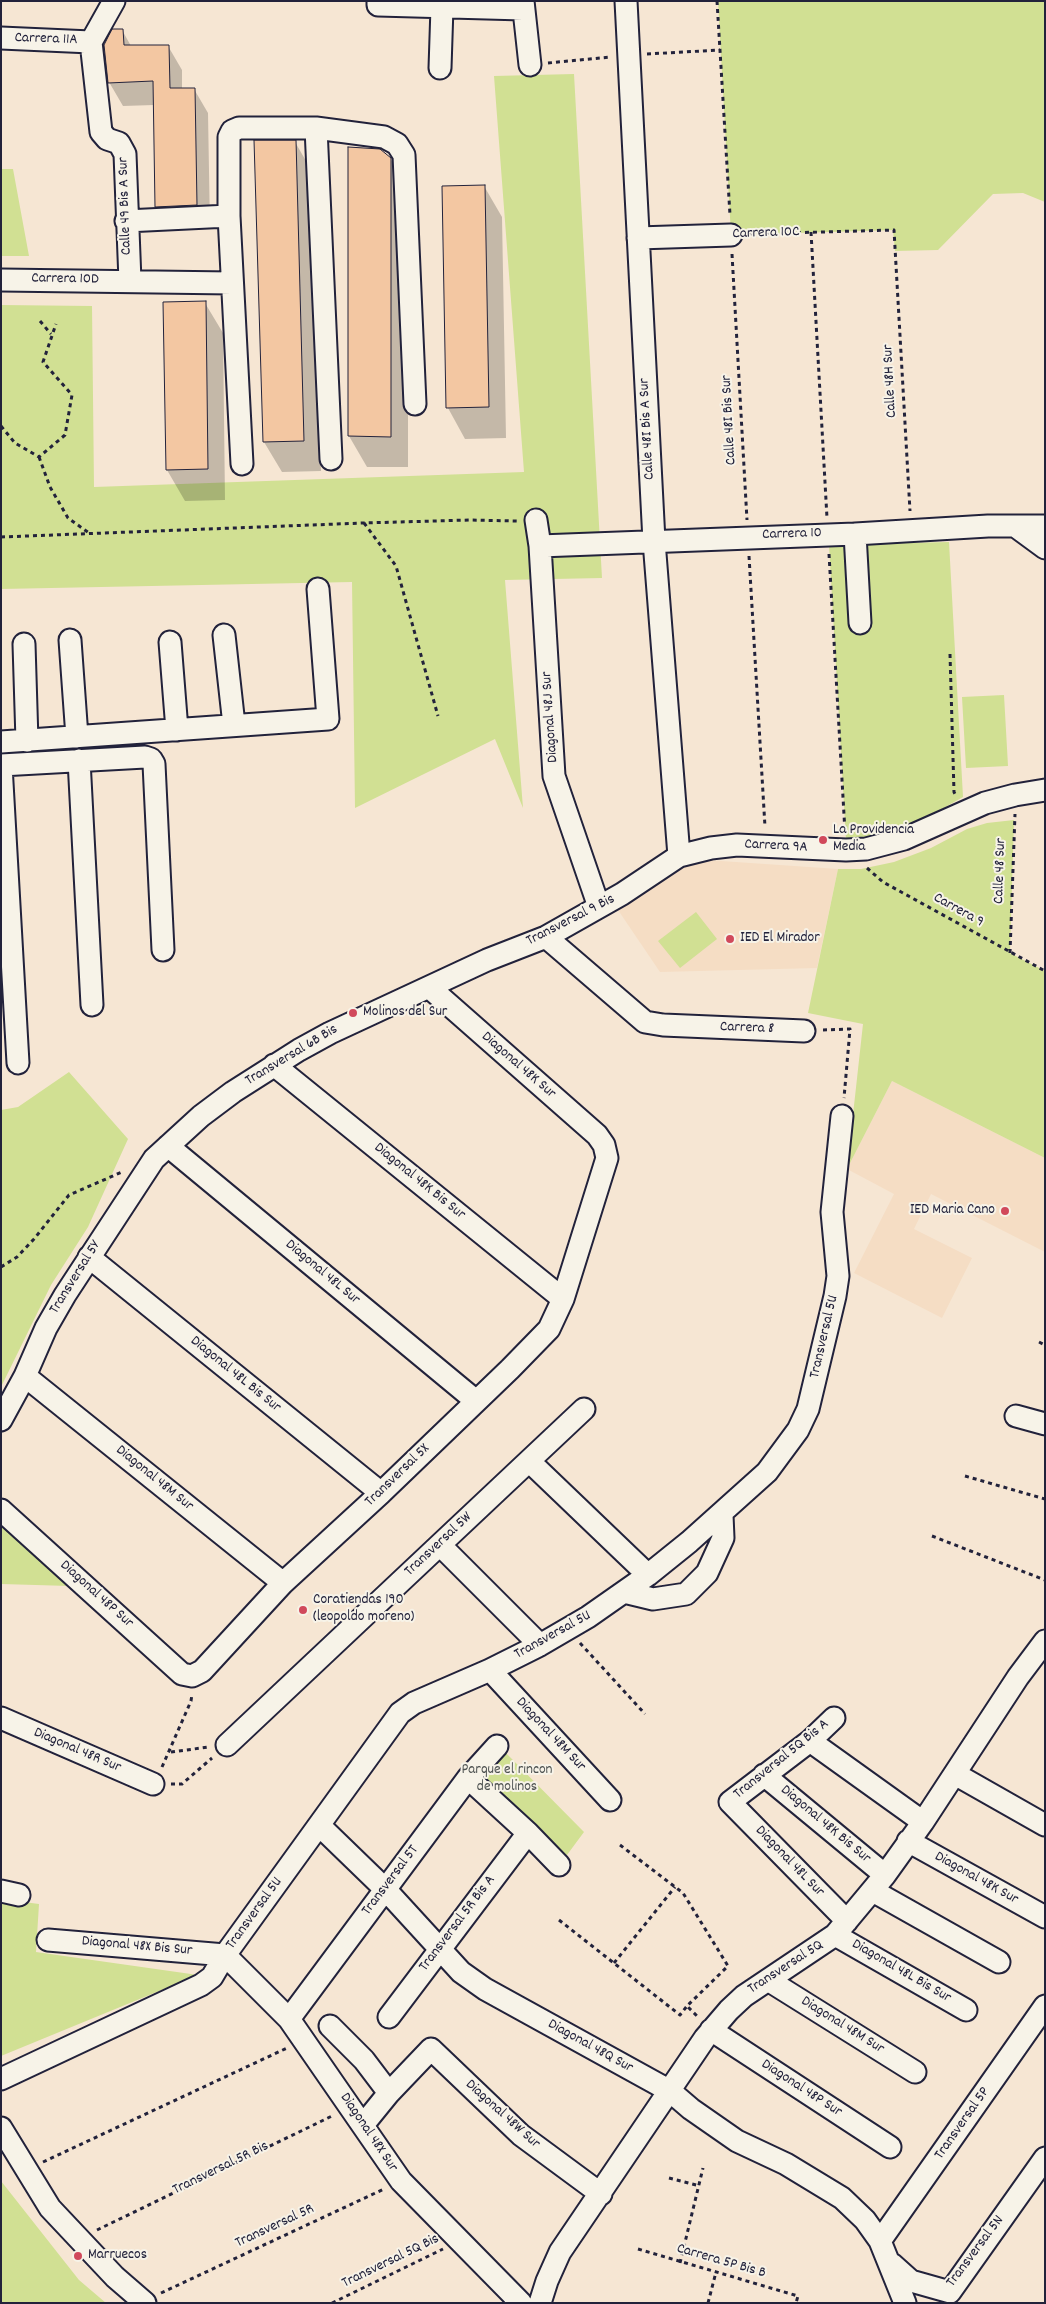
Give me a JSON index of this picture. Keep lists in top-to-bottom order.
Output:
{
  "streets": {
    "street": [
      "Carrera 11A",
      "Calle 49 Bis A Sur",
      "Carrera 10C",
      "Carrera 10D",
      "Calle 48I Bis A Sur",
      "Carrera 10",
      "Diagonal 48J Sur",
      "Carrera 9A",
      "Transversal 9 Bis",
      "Carrera 8",
      "Transversal 6B Bis",
      "Diagonal 48K Sur",
      "Diagonal 48K Bis Sur",
      "Diagonal 48L Sur",
      "Transversal 5Y",
      "Transversal 5U",
      "Diagonal 48L Bis Sur",
      "Transversal 5X",
      "Diagonal 48M Sur",
      "Transversal 5W",
      "Diagonal 48P Sur",
      "Diagonal 48R Sur",
      "Transversal 5Q Bis A",
      "Transversal 5T",
      "Transversal 5R Bis A",
      "Diagonal 48X Bis Sur",
      "Transversal 5Q",
      "Diagonal 48Q Sur",
      "Diagonal 48W Sur",
      "Transversal 5P",
      "Diagonal 48X Sur",
      "Transversal 5N"
    ],
    "path": [
      "Calle 48H Sur",
      "Calle 48I Bis Sur",
      "Calle 48 Sur",
      "Carrera 9",
      "Transversal 5R Bis",
      "Transversal 5R",
      "Transversal 5Q Bis",
      "Carrera 5P Bis B"
    ]
  },
  "crossings": [
    ["Carrera 11A", "Calle 49 Bis A Sur"],
    ["Calle 49 Bis A Sur", "Carrera 10D"],
    ["Carrera 10C", "Calle 48H Sur"],
    ["Carrera 10C", "Calle 48I Bis Sur"],
    ["Carrera 10C", "Calle 48I Bis A Sur"],
    ["Calle 48H Sur", "Carrera 10"],
    ["Calle 48I Bis Sur", "Carrera 10"],
    ["Calle 48I Bis A Sur", "Carrera 10"],
    ["Calle 48I Bis A Sur", "Carrera 9A"],
    ["Calle 48I Bis A Sur", "Transversal 9 Bis"],
    ["Carrera 10", "Diagonal 48J Sur"],
    ["Diagonal 48J Sur", "Transversal 9 Bis"],
    ["Carrera 9A", "Transversal 9 Bis"],
    ["Calle 48 Sur", "Carrera 9"],
    ["Transversal 9 Bis", "Carrera 8"],
    ["Transversal 9 Bis", "Transversal 6B Bis"],
    ["Transversal 9 Bis", "Diagonal 48K Sur"],
    ["Transversal 6B Bis", "Diagonal 48K Sur"],
    ["Transversal 6B Bis", "Diagonal 48K Bis Sur"],
    ["Transversal 6B Bis", "Diagonal 48L Sur"],
    ["Transversal 6B Bis", "Transversal 5Y"],
    ["Diagonal 48K Sur", "Transversal 5X"],
    ["Diagonal 48K Sur", "Transversal 5Q"],
    ["Diagonal 48K Bis Sur", "Transversal 5X"],
    ["Diagonal 48K Bis Sur", "Transversal 5Q Bis A"],
    ["Diagonal 48K Bis Sur", "Transversal 5Q"],
    ["Diagonal 48L Sur", "Transversal 5Y"],
    ["Diagonal 48L Sur", "Diagonal 48L Bis Sur"],
    ["Diagonal 48L Sur", "Transversal 5X"],
    ["Diagonal 48L Sur", "Transversal 5Q Bis A"],
    ["Diagonal 48L Sur", "Transversal 5Q"],
    ["Transversal 5Y", "Diagonal 48L Bis Sur"],
    ["Transversal 5Y", "Diagonal 48M Sur"],
    ["Transversal 5U", "Diagonal 48M Sur"],
    ["Transversal 5U", "Diagonal 48X Bis Sur"],
    ["Transversal 5U", "Diagonal 48Q Sur"],
    ["Transversal 5U", "Diagonal 48X Sur"],
    ["Diagonal 48L Bis Sur", "Transversal 5X"],
    ["Diagonal 48L Bis Sur", "Transversal 5Q"],
    ["Transversal 5X", "Diagonal 48M Sur"],
    ["Transversal 5X", "Diagonal 48P Sur"],
    ["Diagonal 48M Sur", "Transversal 5Q"],
    ["Diagonal 48P Sur", "Transversal 5Q"],
    ["Transversal 5T", "Diagonal 48Q Sur"],
    ["Transversal 5T", "Diagonal 48X Sur"],
    ["Transversal 5R Bis A", "Diagonal 48Q Sur"],
    ["Diagonal 48X Bis Sur", "Diagonal 48X Sur"],
    ["Transversal 5Q", "Diagonal 48Q Sur"],
    ["Transversal 5Q", "Diagonal 48W Sur"],
    ["Diagonal 48Q Sur", "Transversal 5P"],
    ["Diagonal 48Q Sur", "Transversal 5N"],
    ["Diagonal 48X Sur", "Transversal 5R Bis"],
    ["Diagonal 48X Sur", "Transversal 5R"],
    ["Diagonal 48X Sur", "Transversal 5Q Bis"]
  ],
  "parks": ["Parque el rincon de molinos"],
  "places": [
    "La Providencia Media",
    "IED El Mirador",
    "Molinos del Sur",
    "IED Maria Cano",
    "Coratiendas 190 (leopoldo moreno)",
    "Marruecos"
  ]
}
